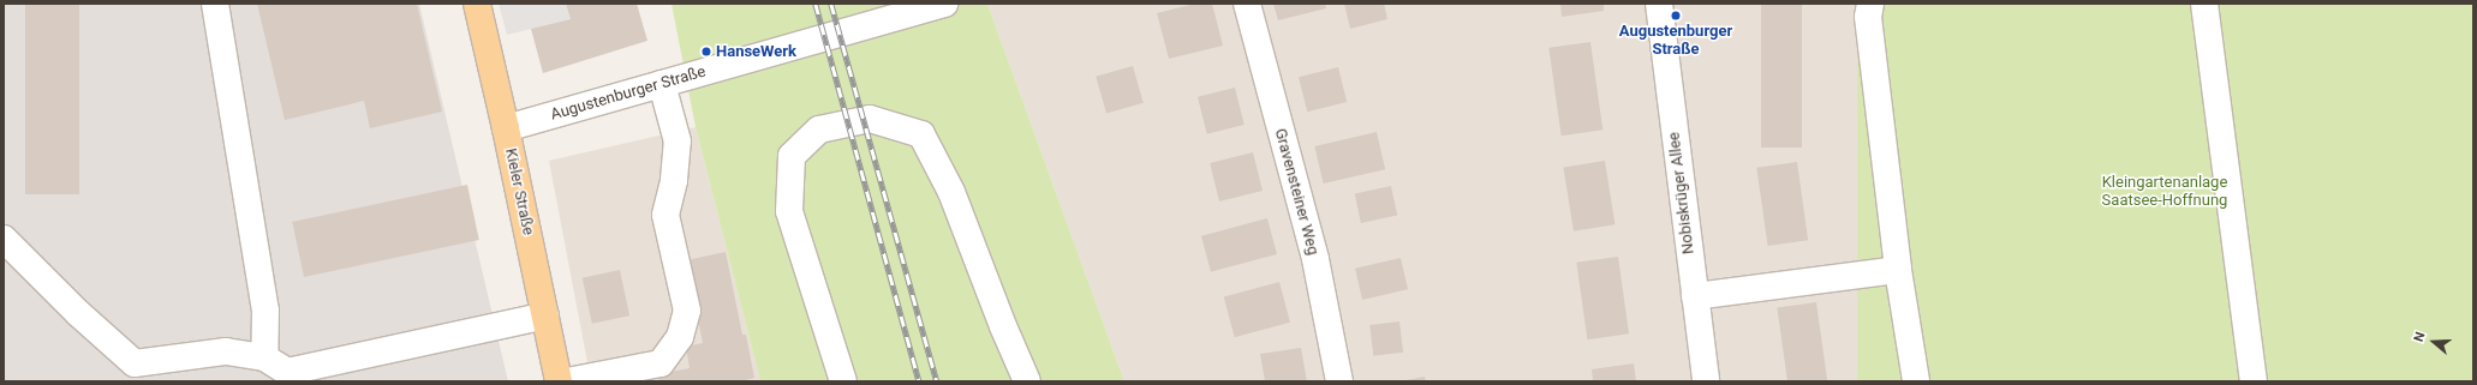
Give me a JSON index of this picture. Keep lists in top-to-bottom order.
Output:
{
  "streets": {
    "main road": ["Kieler Straße"],
    "street": ["Augustenburger Straße", "Gravensteiner Weg", "Nobiskrüger Allee"]
  },
  "crossings": [
    ["Augustenburger Straße", "Kieler Straße"]
  ],
  "parks": ["Kleingartenanlage Saatsee-Hoffnung"],
  "places": ["Augustenburger Straße", "HanseWerk"],
  "north": "left"
}
